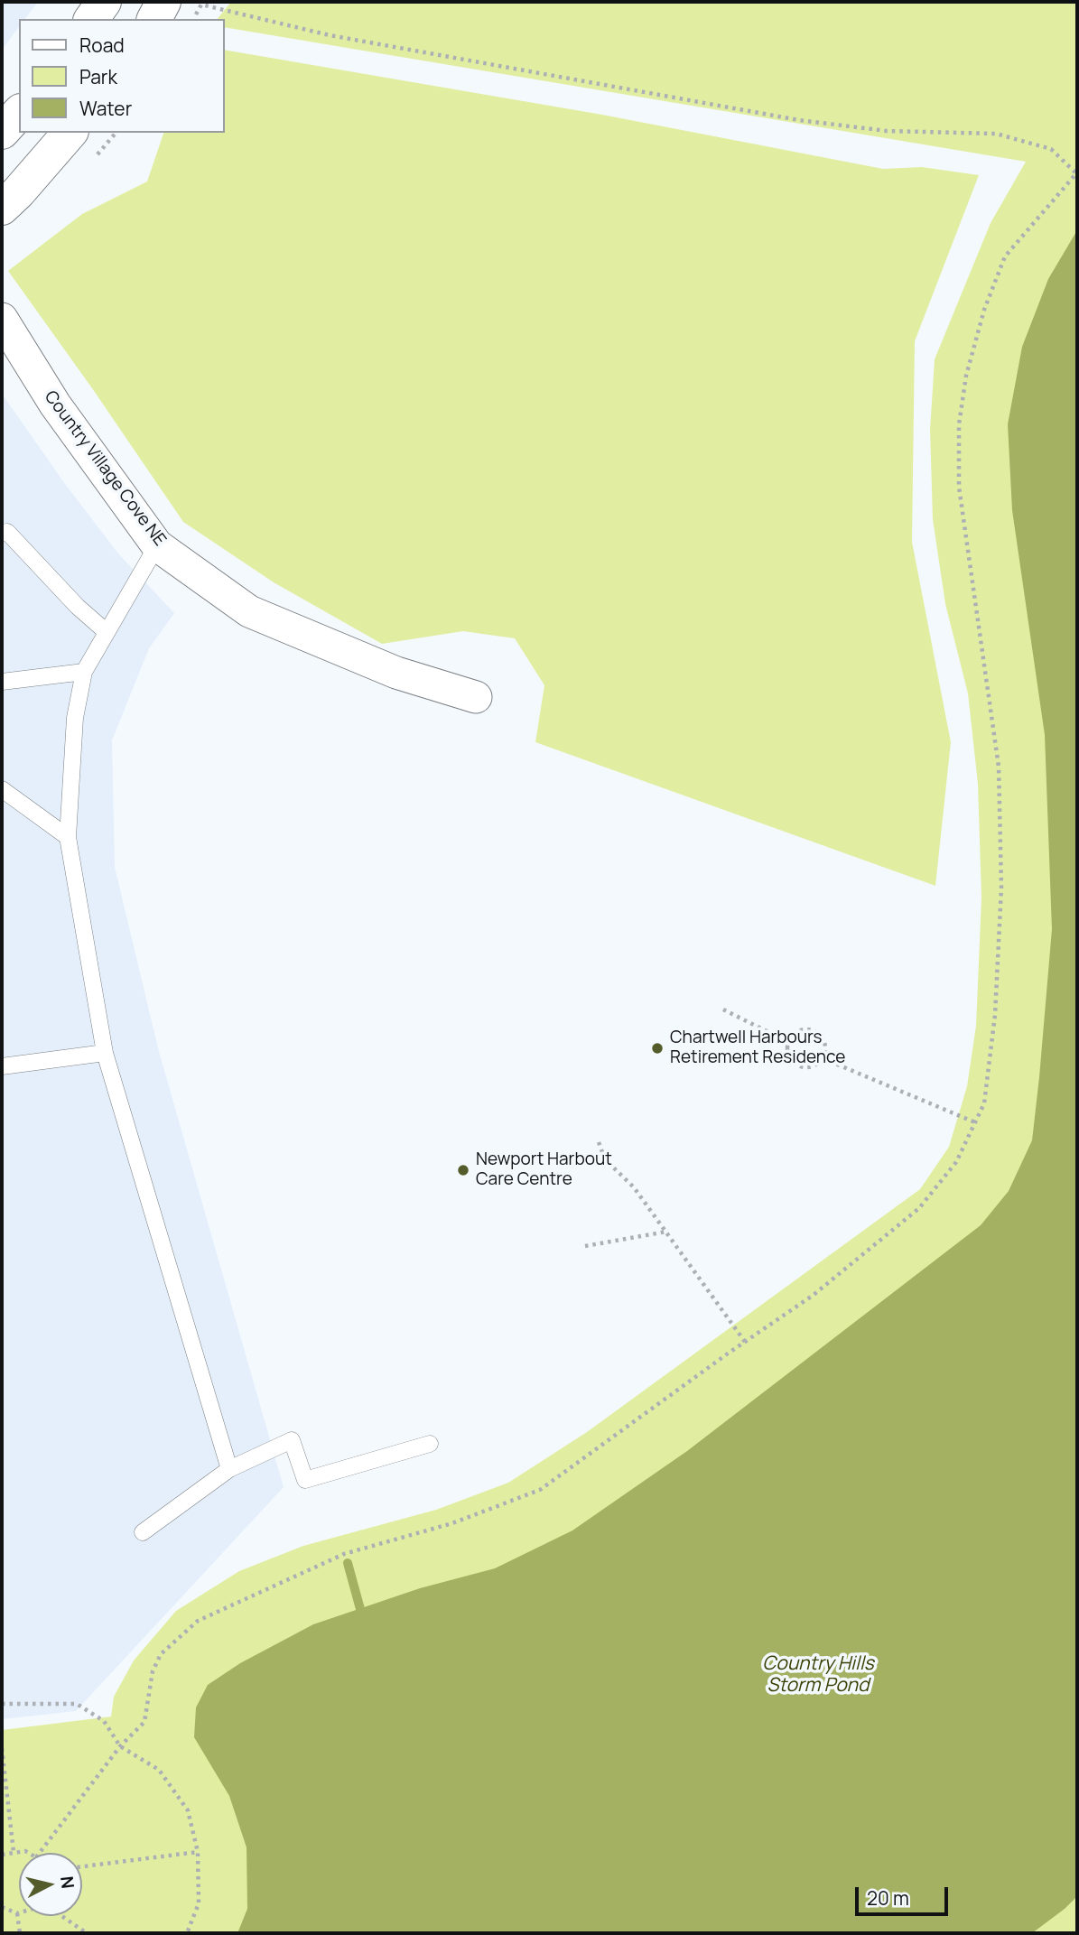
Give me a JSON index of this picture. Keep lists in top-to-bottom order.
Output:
{
  "streets": {
    "street": ["Country Village Cove NE"]
  },
  "water": ["Country Hills Storm Pond"],
  "places": ["Chartwell Harbours Retirement Residence", "Newport Harbout Care Centre"],
  "legend": ["Road", "Park", "Water"],
  "scale_bar": "20 m",
  "north": "right"
}
